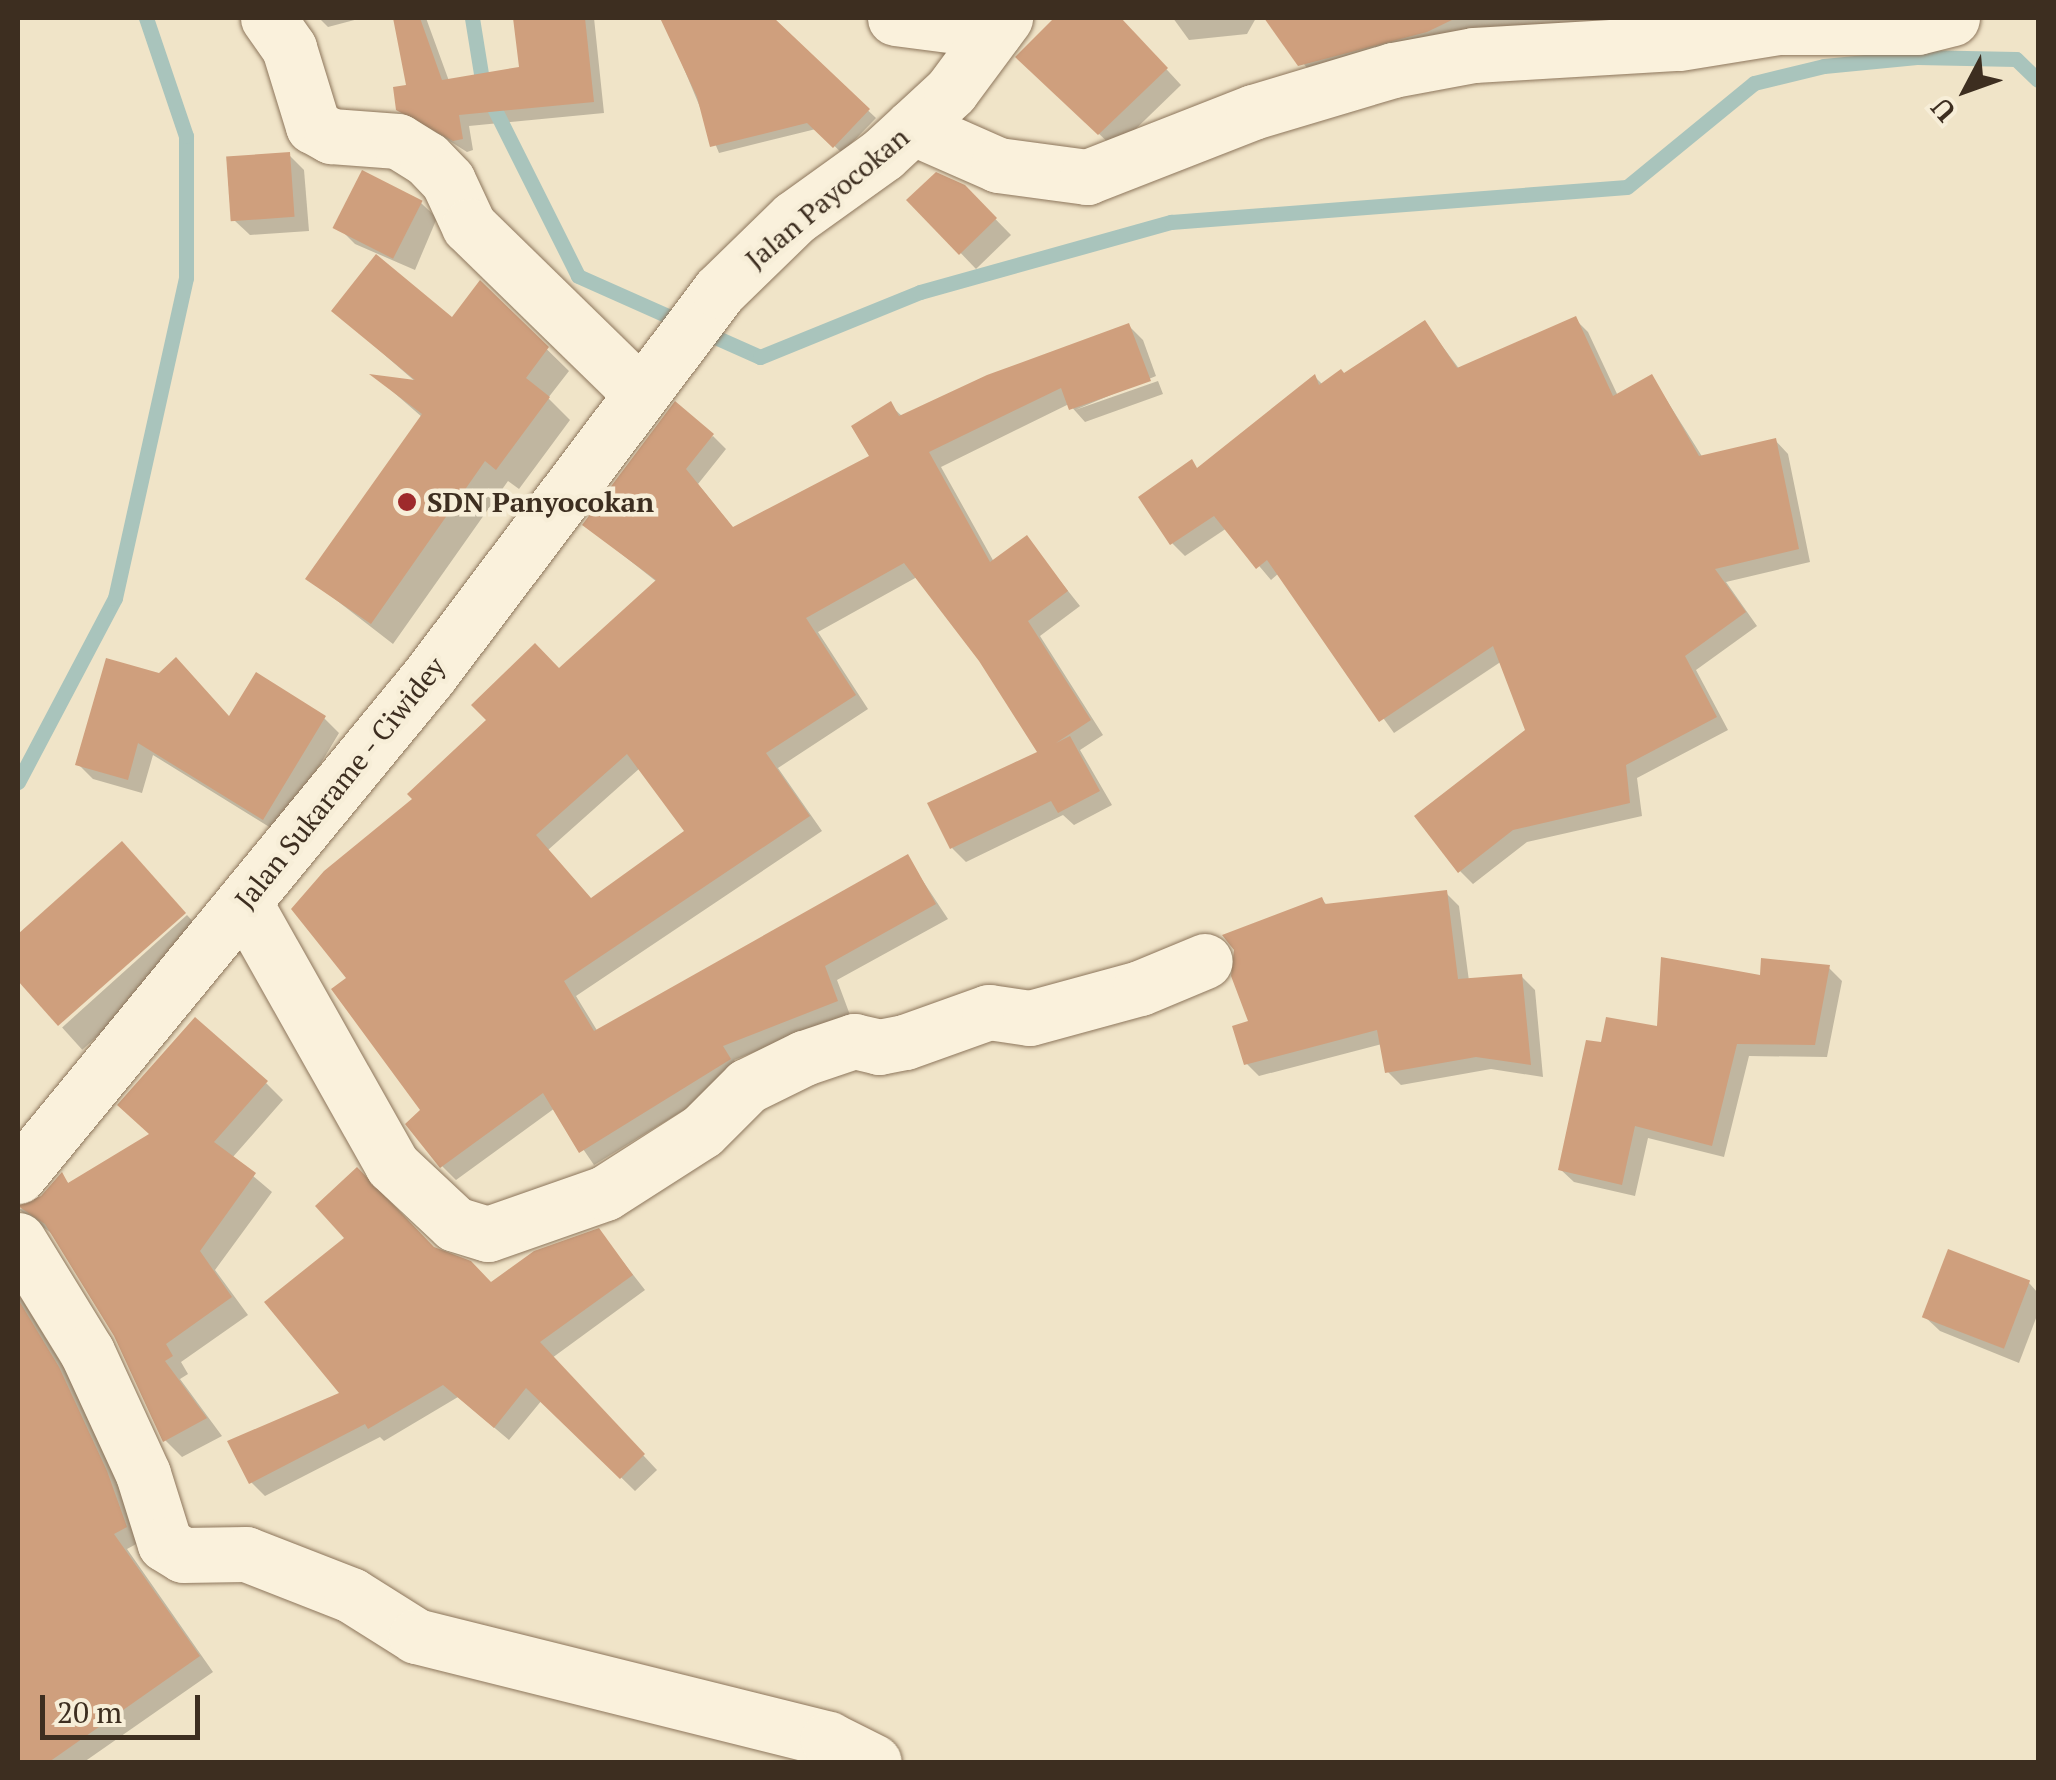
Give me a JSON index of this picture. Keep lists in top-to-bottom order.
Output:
{
  "streets": {
    "street": ["Jalan Payocokan", "Jalan Sukarame - Ciwidey"]
  },
  "crossings": [
    ["Jalan Payocokan", "Jalan Sukarame - Ciwidey"]
  ],
  "places": ["SDN Panyocokan"],
  "scale_bar": "20 m",
  "north": "bottom left"
}
